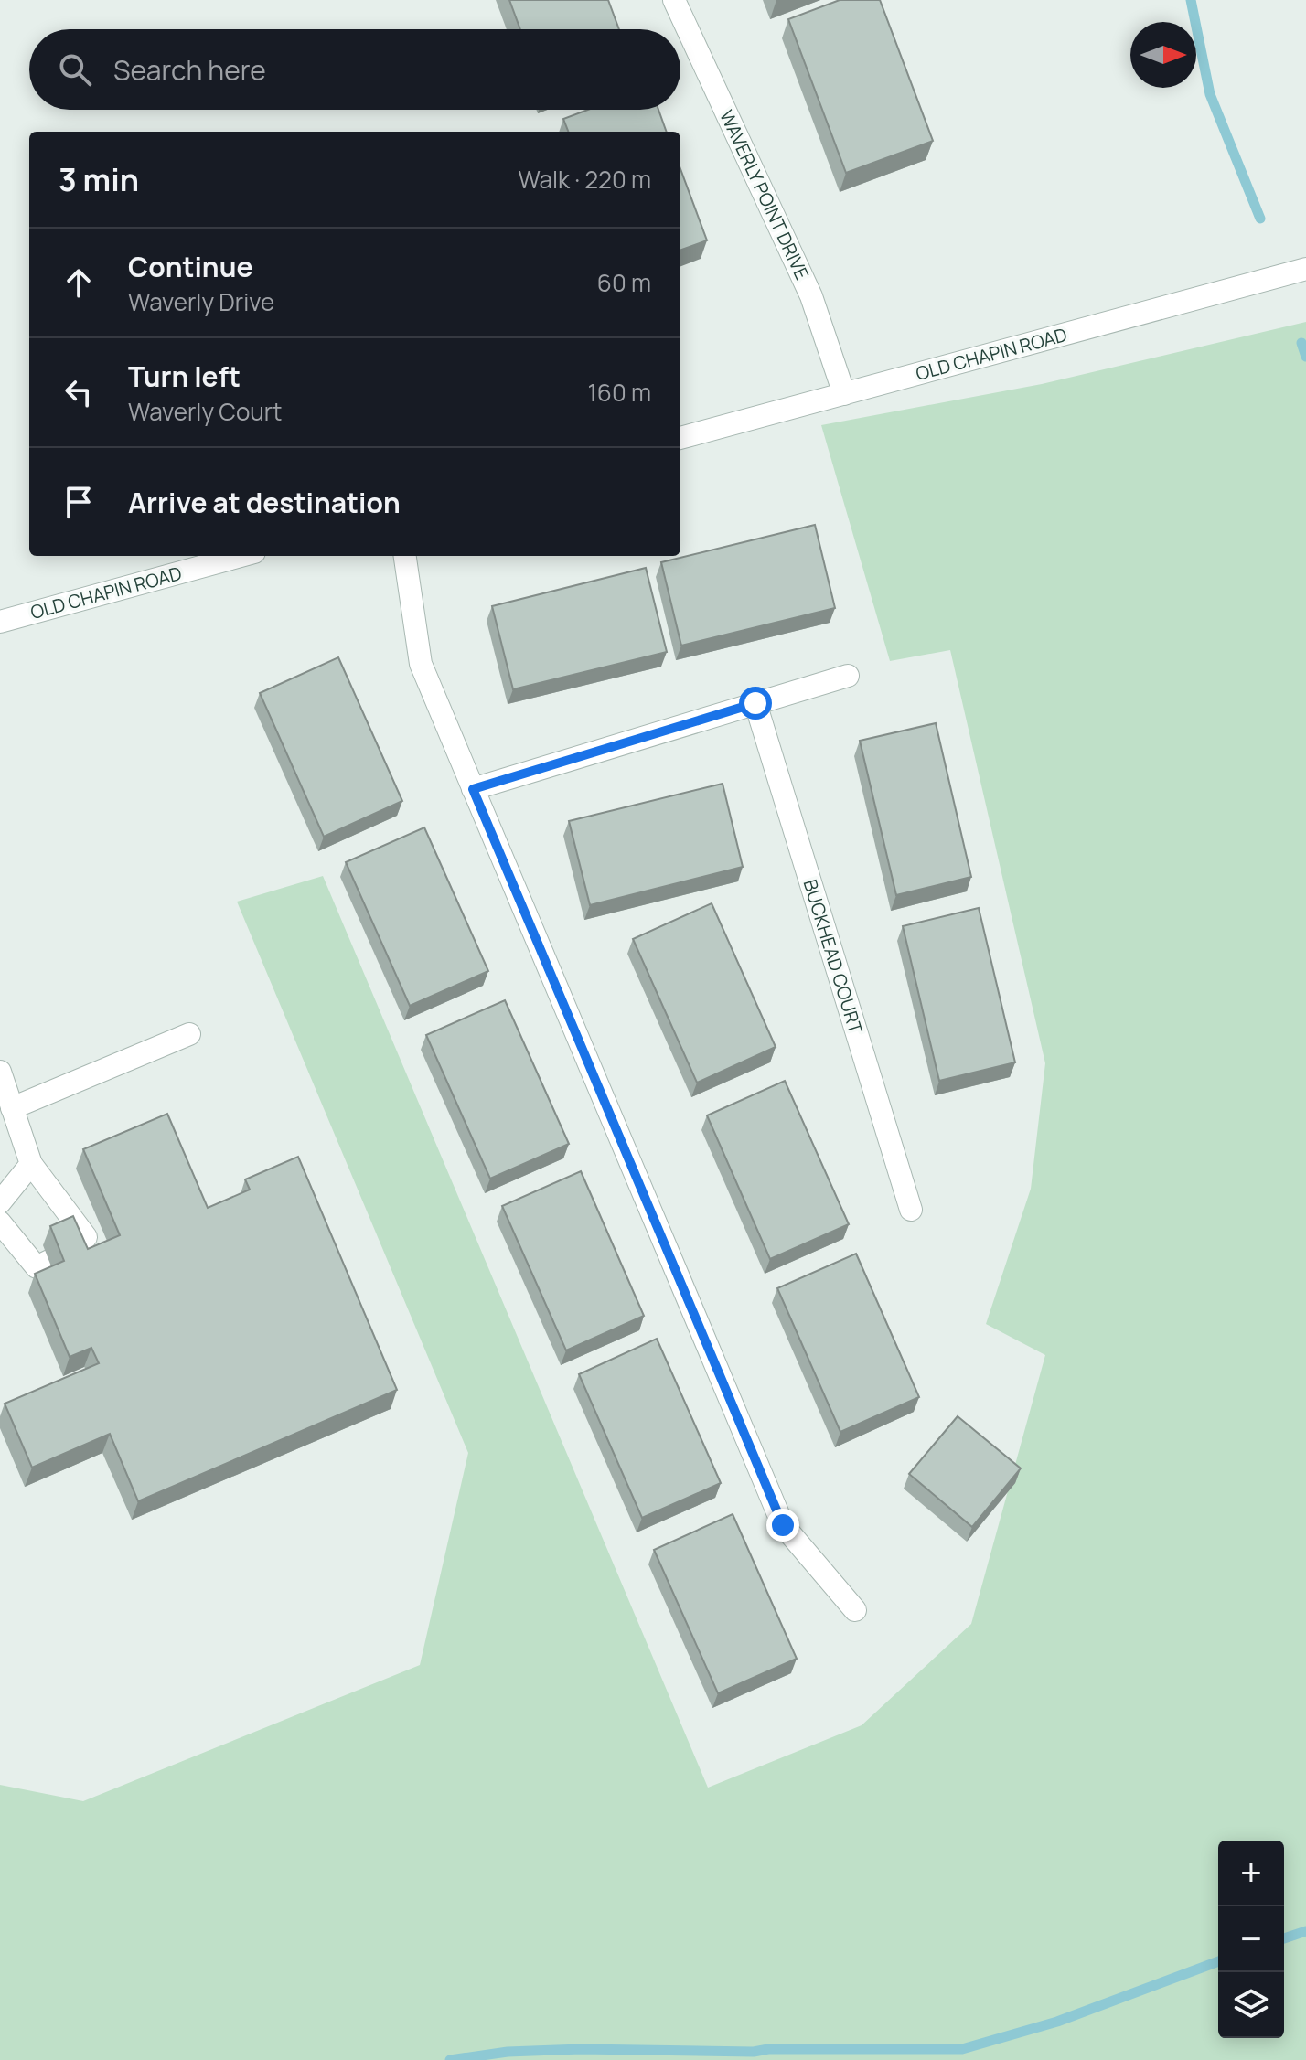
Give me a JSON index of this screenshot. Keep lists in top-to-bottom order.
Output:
{
  "streets": {
    "street": ["WAVERLY POINT DRIVE", "OLD CHAPIN ROAD", "BUCKHEAD COURT"]
  },
  "crossings": [
    ["WAVERLY POINT DRIVE", "OLD CHAPIN ROAD"]
  ],
  "north": "right",
  "page": {
    "search": "Search here",
    "heading": ["3 min", "Walk · 220 m"],
    "list": [
      ["Continue", "Waverly Drive", "60 m"],
      ["Turn left", "Waverly Court", "160 m"],
      "Arrive at destination"
    ],
    "map_buttons": ["+", "−"]
  }
}
